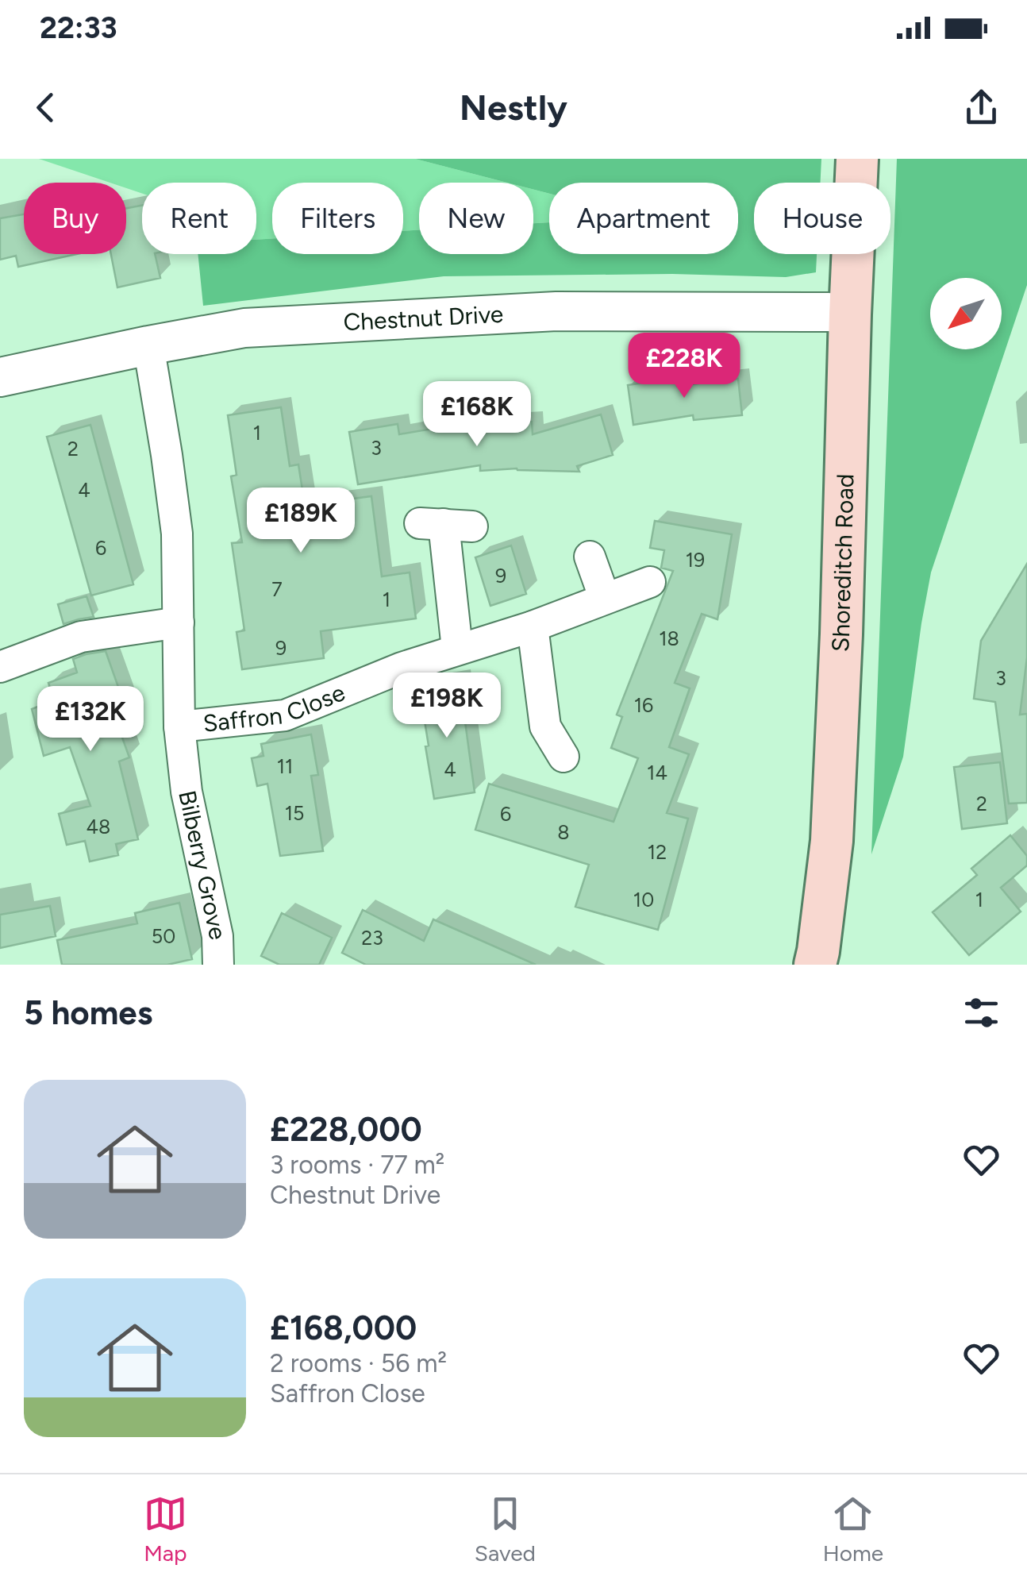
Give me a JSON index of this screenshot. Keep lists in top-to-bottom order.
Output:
{
  "streets": {
    "main road": ["Shoreditch Road"],
    "street": ["Chestnut Drive", "Saffron Close", "Bilberry Grove"]
  },
  "crossings": [
    ["Chestnut Drive", "Shoreditch Road"],
    ["Chestnut Drive", "Bilberry Grove"],
    ["Saffron Close", "Bilberry Grove"]
  ],
  "house_numbers": [
    "1",
    "3",
    "2",
    "4",
    "6",
    "19",
    "9",
    "7",
    "1",
    "18",
    "9",
    "3",
    "16",
    "11",
    "4",
    "14",
    "2",
    "15",
    "6",
    "48",
    "8",
    "12",
    "10",
    "1",
    "50",
    "23"
  ],
  "north": "bottom left",
  "page": {
    "status": "22:33",
    "header": "Nestly",
    "chip": [
      "Buy",
      "Rent",
      "Filters",
      "New",
      "Apartment",
      "House"
    ],
    "price": [
      "£228K",
      "£168K",
      "£189K",
      "£198K",
      "£132K"
    ],
    "heading": "5 homes",
    "list": [
      {
        "name": "£228,000",
        "note": "3 rooms · 77 m² · Chestnut Drive"
      },
      {
        "name": "£168,000",
        "note": "2 rooms · 56 m² · Saffron Close"
      }
    ],
    "tabs": ["Map", "Saved", "Home"]
  }
}
